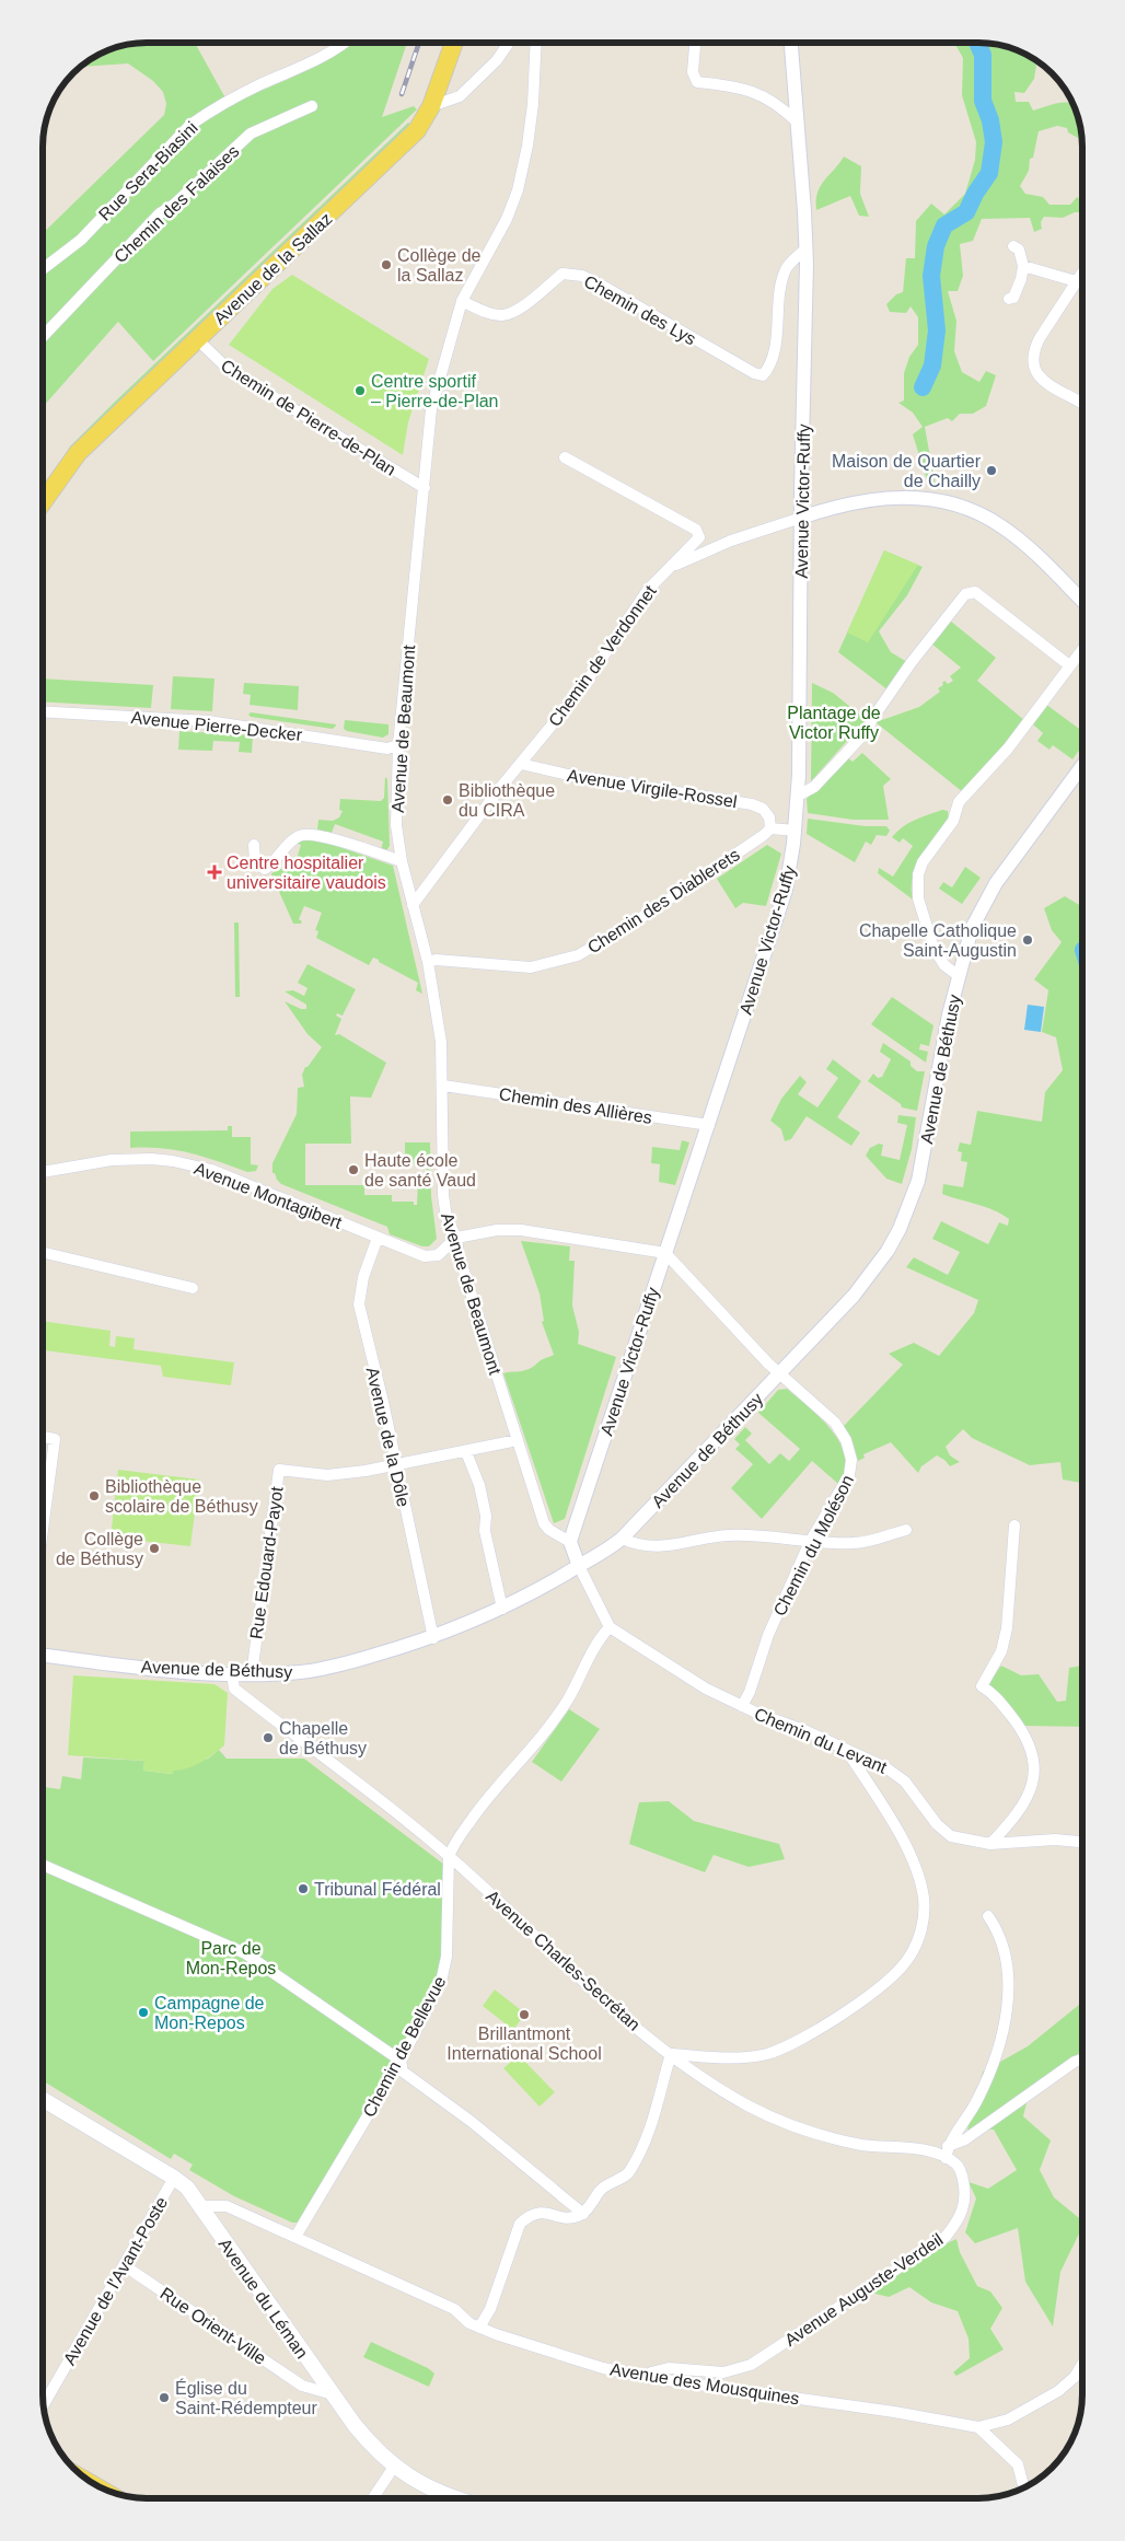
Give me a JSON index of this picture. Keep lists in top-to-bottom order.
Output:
{
  "streets": {
    "main road": ["Avenue de la Sallaz", "Avenue du Léman"],
    "street": [
      "Rue Sera-Biasini",
      "Chemin des Falaises",
      "Chemin des Lys",
      "Chemin de Pierre-de-Plan",
      "Avenue Victor-Ruffy",
      "Chemin de Verdonnet",
      "Avenue Pierre-Decker",
      "Avenue de Beaumont",
      "Avenue Virgile-Rossel",
      "Chemin des Diablerets",
      "Avenue de Béthusy",
      "Chemin des Allières",
      "Avenue Montagibert",
      "Avenue de la Dôle",
      "Chemin du Moléson",
      "Rue Edouard-Payot",
      "Chemin du Levant",
      "Avenue Charles-Secrétan",
      "Chemin de Bellevue",
      "Avenue de l'Avant-Poste",
      "Avenue Auguste-Verdeil",
      "Rue Orient-Ville",
      "Avenue des Mousquines"
    ]
  },
  "crossings": [
    ["Avenue de la Sallaz", "Chemin de Pierre-de-Plan"],
    ["Chemin des Lys", "Avenue Victor-Ruffy"],
    ["Chemin des Lys", "Avenue de Beaumont"],
    ["Chemin de Pierre-de-Plan", "Avenue de Beaumont"],
    ["Avenue Victor-Ruffy", "Avenue de Beaumont"],
    ["Avenue Victor-Ruffy", "Chemin des Allières"],
    ["Avenue Victor-Ruffy", "Chemin du Moléson"],
    ["Chemin de Verdonnet", "Avenue de Beaumont"],
    ["Chemin de Verdonnet", "Avenue Virgile-Rossel"],
    ["Avenue Pierre-Decker", "Avenue de Beaumont"],
    ["Avenue de Beaumont", "Chemin des Diablerets"],
    ["Avenue de Beaumont", "Chemin des Allières"],
    ["Avenue de Beaumont", "Avenue Montagibert"],
    ["Avenue Virgile-Rossel", "Chemin des Diablerets"],
    ["Avenue de Béthusy", "Avenue de la Dôle"],
    ["Avenue de Béthusy", "Chemin du Moléson"],
    ["Avenue de Béthusy", "Rue Edouard-Payot"],
    ["Avenue de Béthusy", "Avenue Charles-Secrétan"],
    ["Avenue Montagibert", "Avenue de la Dôle"],
    ["Avenue de la Dôle", "Rue Edouard-Payot"],
    ["Chemin du Moléson", "Chemin du Levant"],
    ["Chemin du Levant", "Chemin de Bellevue"],
    ["Avenue Charles-Secrétan", "Chemin de Bellevue"],
    ["Avenue Charles-Secrétan", "Avenue Auguste-Verdeil"],
    ["Chemin de Bellevue", "Avenue des Mousquines"],
    ["Avenue de l'Avant-Poste", "Avenue du Léman"],
    ["Avenue de l'Avant-Poste", "Rue Orient-Ville"],
    ["Avenue Auguste-Verdeil", "Avenue des Mousquines"],
    ["Avenue du Léman", "Rue Orient-Ville"],
    ["Avenue du Léman", "Avenue des Mousquines"]
  ],
  "parks": ["Plantage de Victor Ruffy", "Parc de Mon-Repos"],
  "places": {
    "other": [
      "Collège de la Sallaz",
      "Centre sportif – Pierre-de-Plan",
      "Maison de Quartier de Chailly",
      "Bibliothèque du CIRA",
      "Chapelle Catholique Saint-Augustin",
      "Haute école de santé Vaud",
      "Bibliothèque scolaire de Béthusy",
      "Collège de Béthusy",
      "Chapelle de Béthusy",
      "Tribunal Fédéral",
      "Campagne de Mon-Repos",
      "Brillantmont International School",
      "Église du Saint-Rédempteur"
    ],
    "health": ["Centre hospitalier universitaire vaudois"]
  }
}
